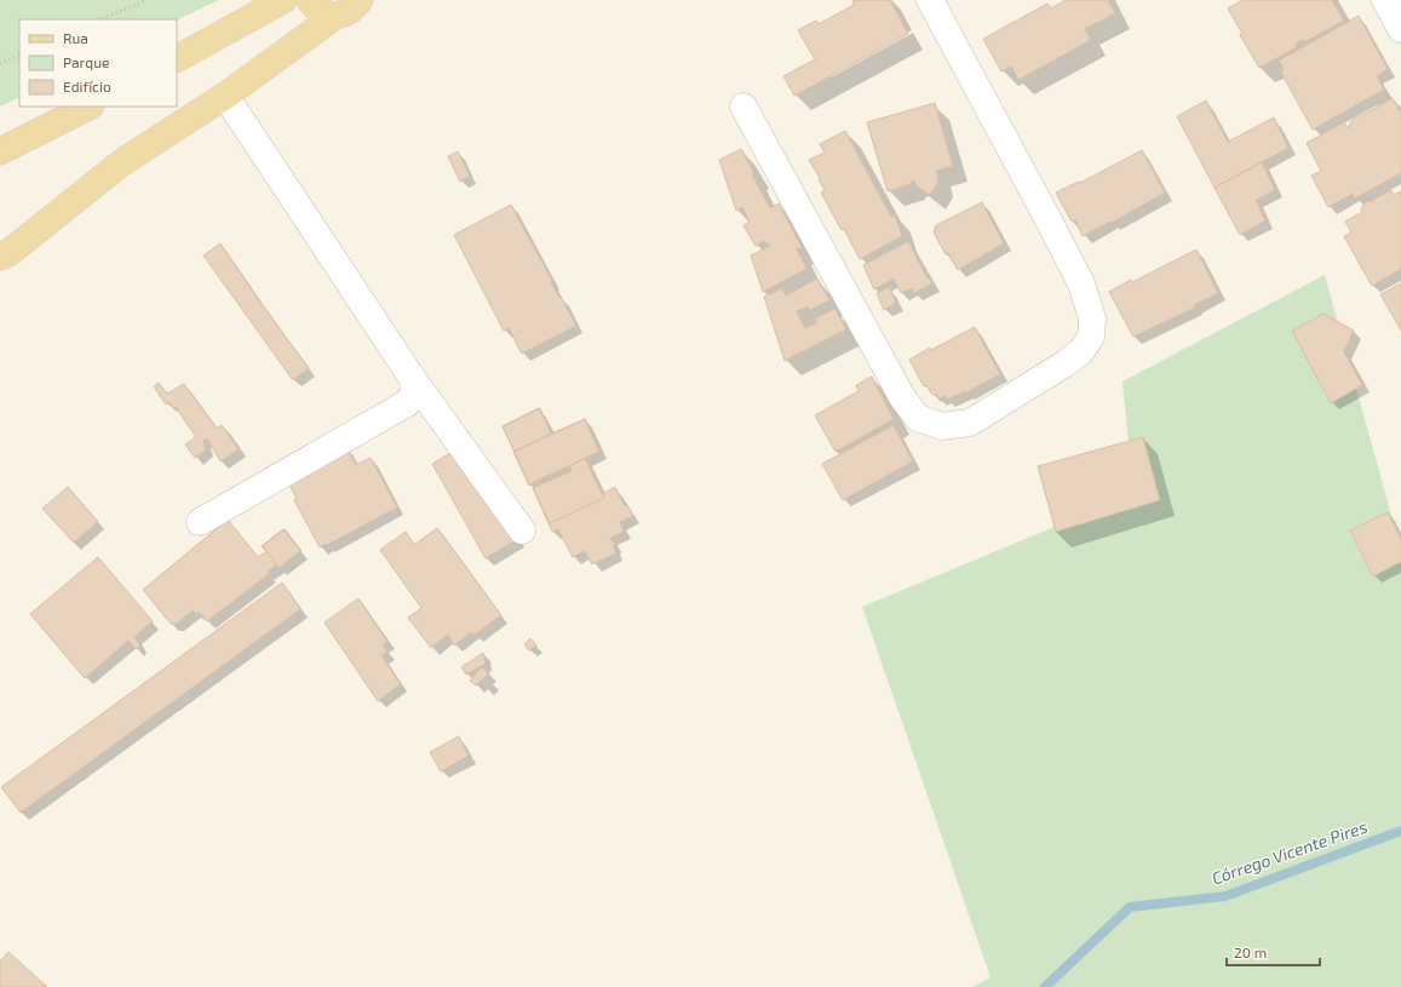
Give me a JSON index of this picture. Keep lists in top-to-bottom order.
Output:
{
  "water": ["Córrego Vicente Pires"],
  "legend": ["Rua", "Parque", "Edifício"],
  "scale_bar": "20 m"
}
